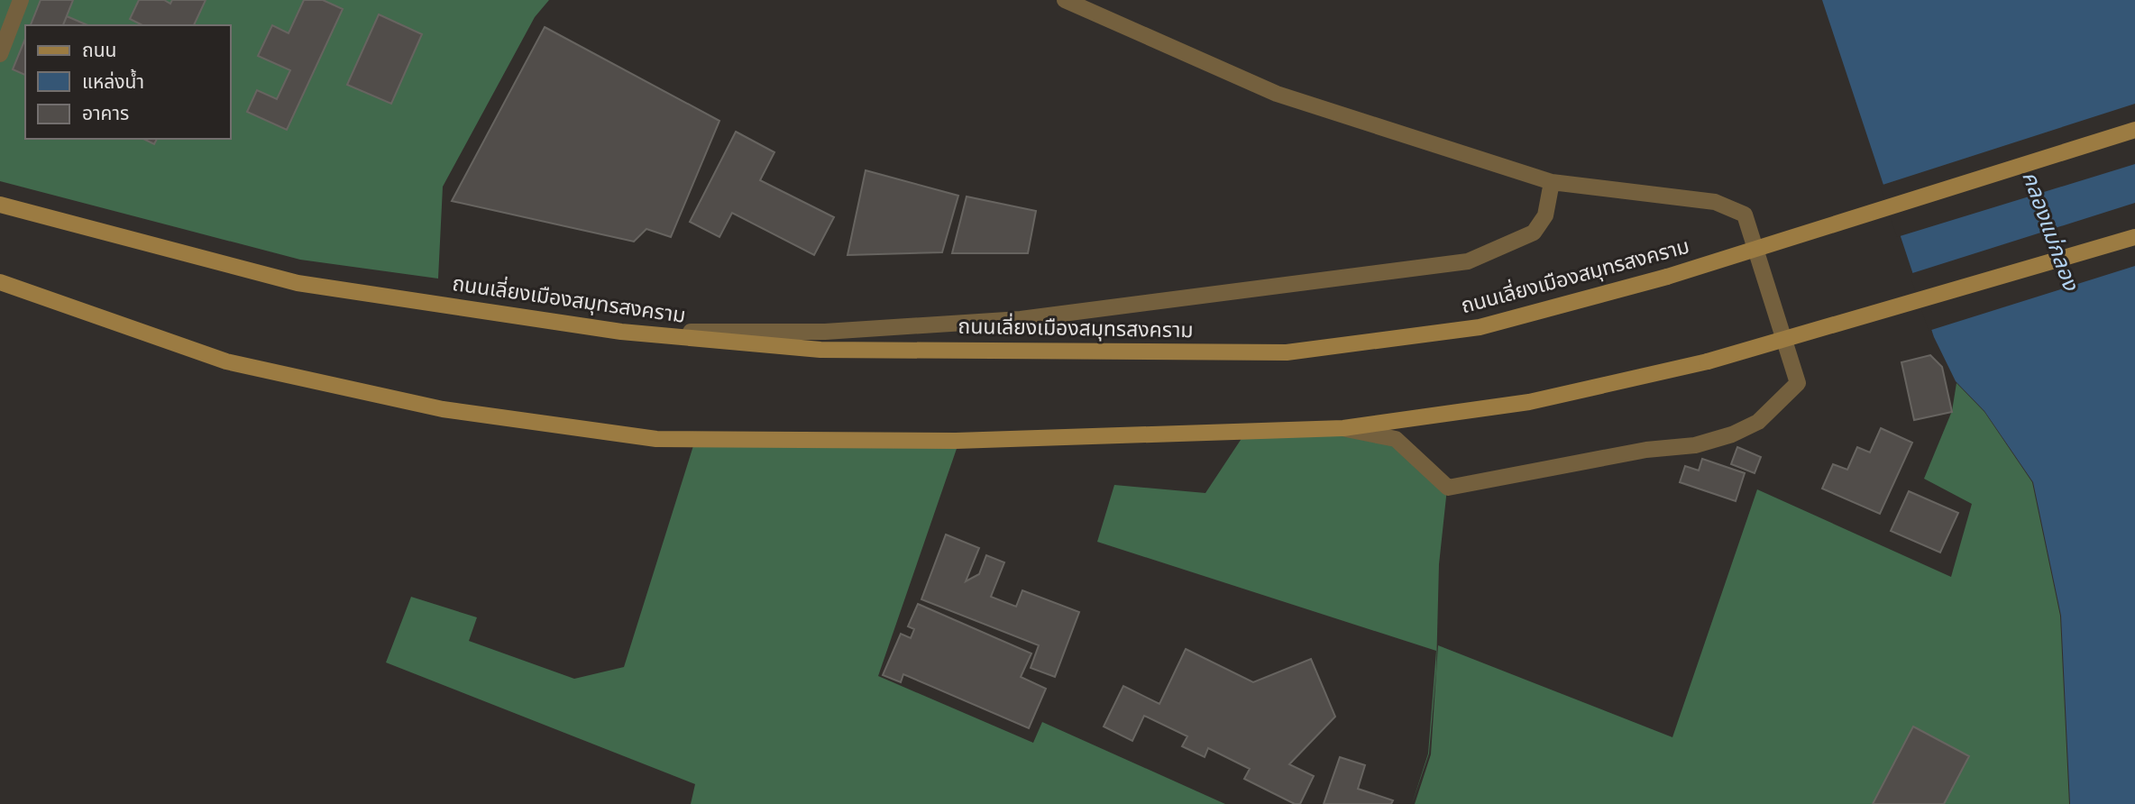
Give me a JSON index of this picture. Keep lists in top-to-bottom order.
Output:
{
  "streets": {
    "main road": ["ถนนเลี่ยงเมืองสมุทรสงคราม"]
  },
  "water": ["คลองแม่กลอง"],
  "legend": ["ถนน", "แหล่งน้ำ", "อาคาร"]
}
